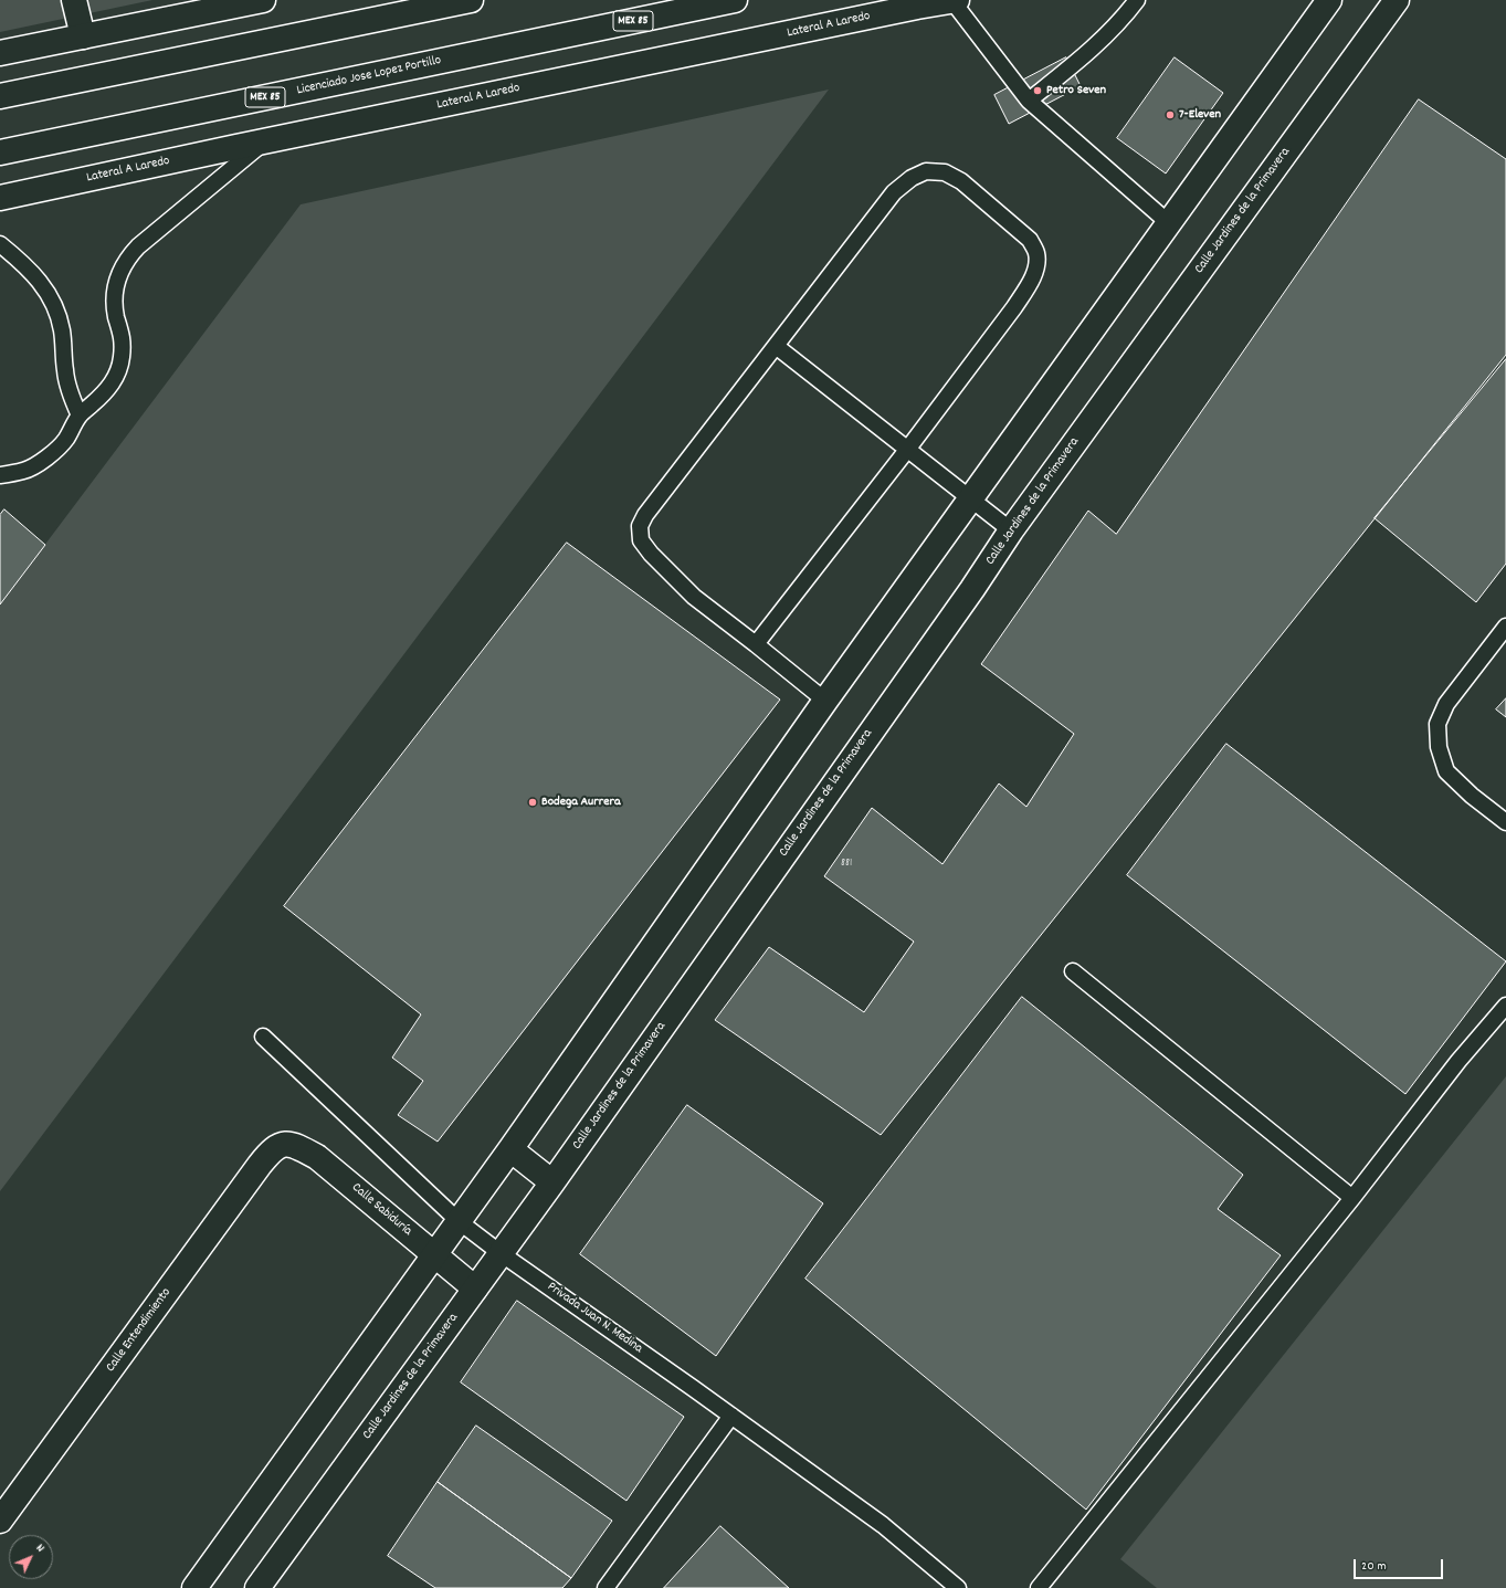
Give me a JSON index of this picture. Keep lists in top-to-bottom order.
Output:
{
  "streets": {
    "main road": [
      "MEX 85",
      "Lateral A Laredo",
      "Licenciado Jose Lopez Portillo",
      "Calle Jardines de la Primavera",
      "Calle Sabiduría",
      "Calle Entendimiento"
    ],
    "lane": ["Privada Juan N. Medina"]
  },
  "crossings": [
    ["Calle Jardines de la Primavera", "Calle Sabiduría"],
    ["Calle Jardines de la Primavera", "Privada Juan N. Medina"],
    ["Calle Sabiduría", "Calle Entendimiento"]
  ],
  "places": ["Petro Seven", "7-Eleven", "Bodega Aurrera"],
  "house_numbers": ["881"],
  "scale_bar": "20 m",
  "north": "top right"
}
